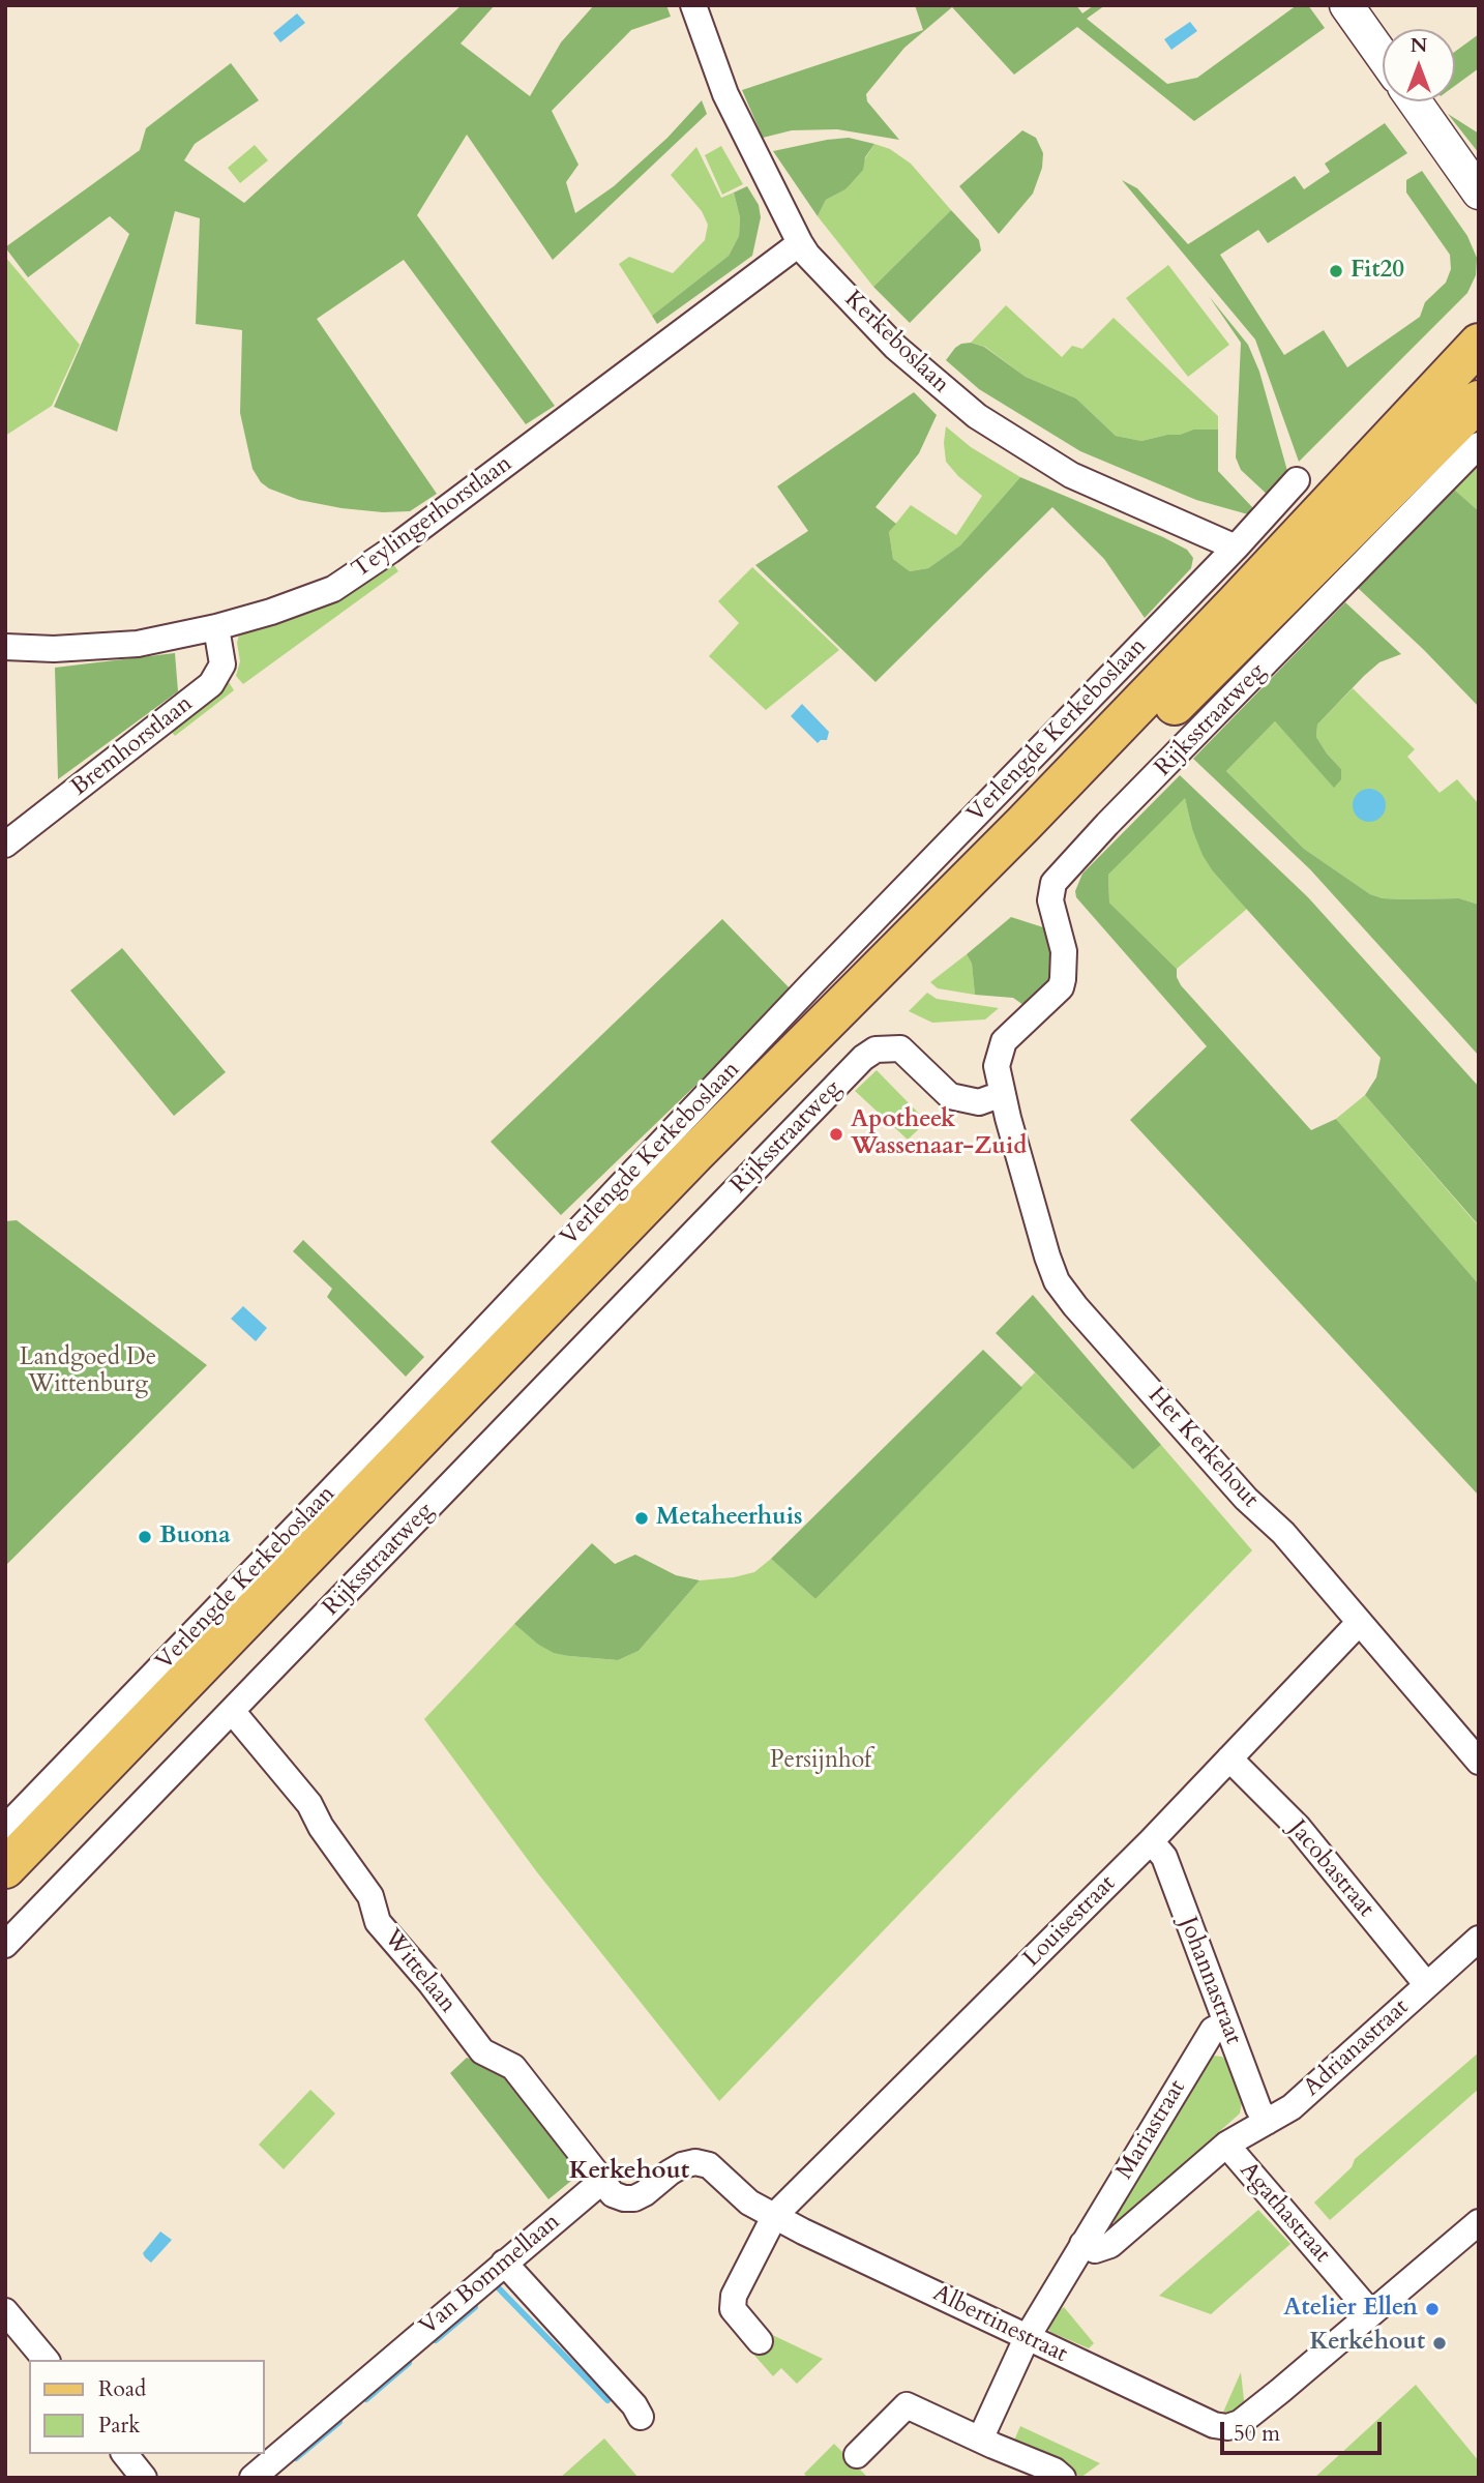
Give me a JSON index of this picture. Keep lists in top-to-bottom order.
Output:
{
  "streets": {
    "main road": ["Rijksstraatweg"],
    "street": [
      "Kerkeboslaan",
      "Teylingerhorstlaan",
      "Verlengde Kerkeboslaan",
      "Bremhorstlaan",
      "Het Kerkehout",
      "Jacobastraat",
      "Louisestraat",
      "Wittelaan",
      "Johannastraat",
      "Adrianastraat",
      "Mariastraat",
      "Agathastraat",
      "Van Bommellaan",
      "Albertinestraat"
    ]
  },
  "crossings": [
    ["Kerkeboslaan", "Teylingerhorstlaan"],
    ["Kerkeboslaan", "Verlengde Kerkeboslaan"],
    ["Teylingerhorstlaan", "Bremhorstlaan"],
    ["Rijksstraatweg", "Het Kerkehout"],
    ["Rijksstraatweg", "Wittelaan"],
    ["Het Kerkehout", "Louisestraat"],
    ["Jacobastraat", "Louisestraat"],
    ["Jacobastraat", "Adrianastraat"],
    ["Louisestraat", "Johannastraat"],
    ["Louisestraat", "Albertinestraat"],
    ["Wittelaan", "Van Bommellaan"],
    ["Johannastraat", "Adrianastraat"],
    ["Johannastraat", "Mariastraat"],
    ["Adrianastraat", "Mariastraat"],
    ["Adrianastraat", "Agathastraat"],
    ["Mariastraat", "Agathastraat"],
    ["Mariastraat", "Albertinestraat"],
    ["Agathastraat", "Albertinestraat"]
  ],
  "districts": ["Kerkehout"],
  "parks": ["Landgoed De Wittenburg", "Persijnhof"],
  "places": [
    "Fit20",
    "Apotheek Wassenaar-Zuid",
    "Metaheerhuis",
    "Buona",
    "Atelier Ellen",
    "Kerkehout"
  ],
  "legend": ["Road", "Park"],
  "scale_bar": "50 m",
  "north": "top"
}
